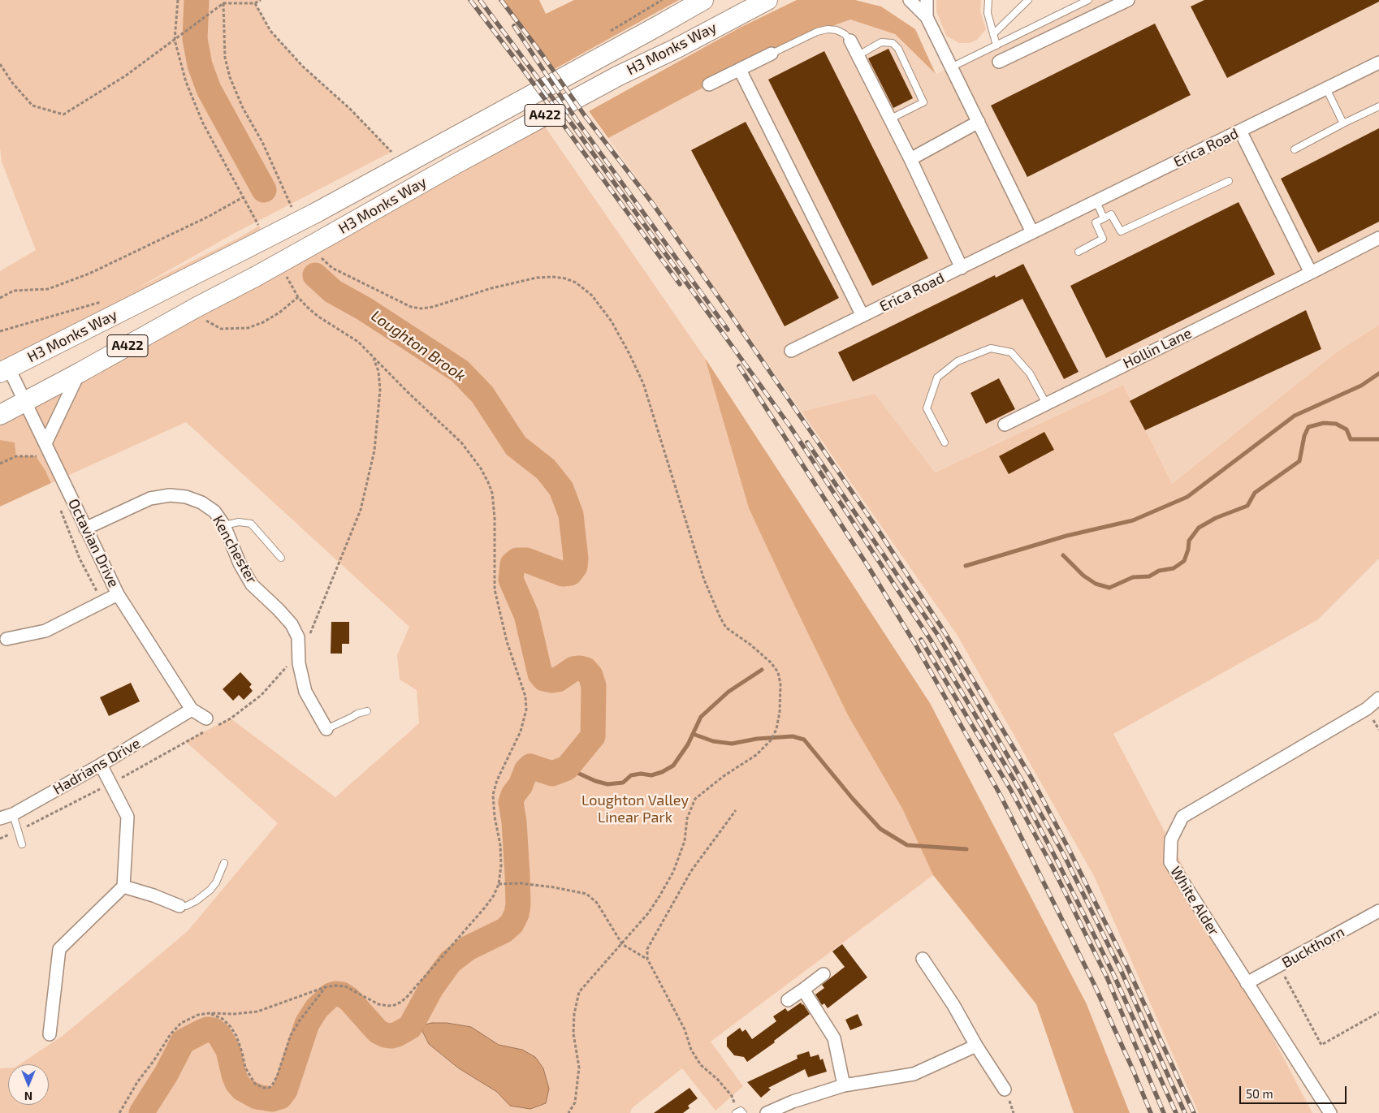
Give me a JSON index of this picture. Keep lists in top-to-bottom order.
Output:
{
  "streets": {
    "main road": ["H3 Monks Way", "A422"],
    "street": [
      "Erica Road",
      "Hollin Lane",
      "Octavian Drive",
      "Kenchester",
      "Hadrians Drive",
      "White Alder",
      "Buckthorn"
    ]
  },
  "crossings": [
    ["H3 Monks Way", "Octavian Drive"],
    ["Octavian Drive", "Kenchester"],
    ["Octavian Drive", "Hadrians Drive"],
    ["White Alder", "Buckthorn"]
  ],
  "water": ["Loughton Brook"],
  "parks": ["Loughton Valley Linear Park"],
  "scale_bar": "50 m",
  "north": "bottom"
}
